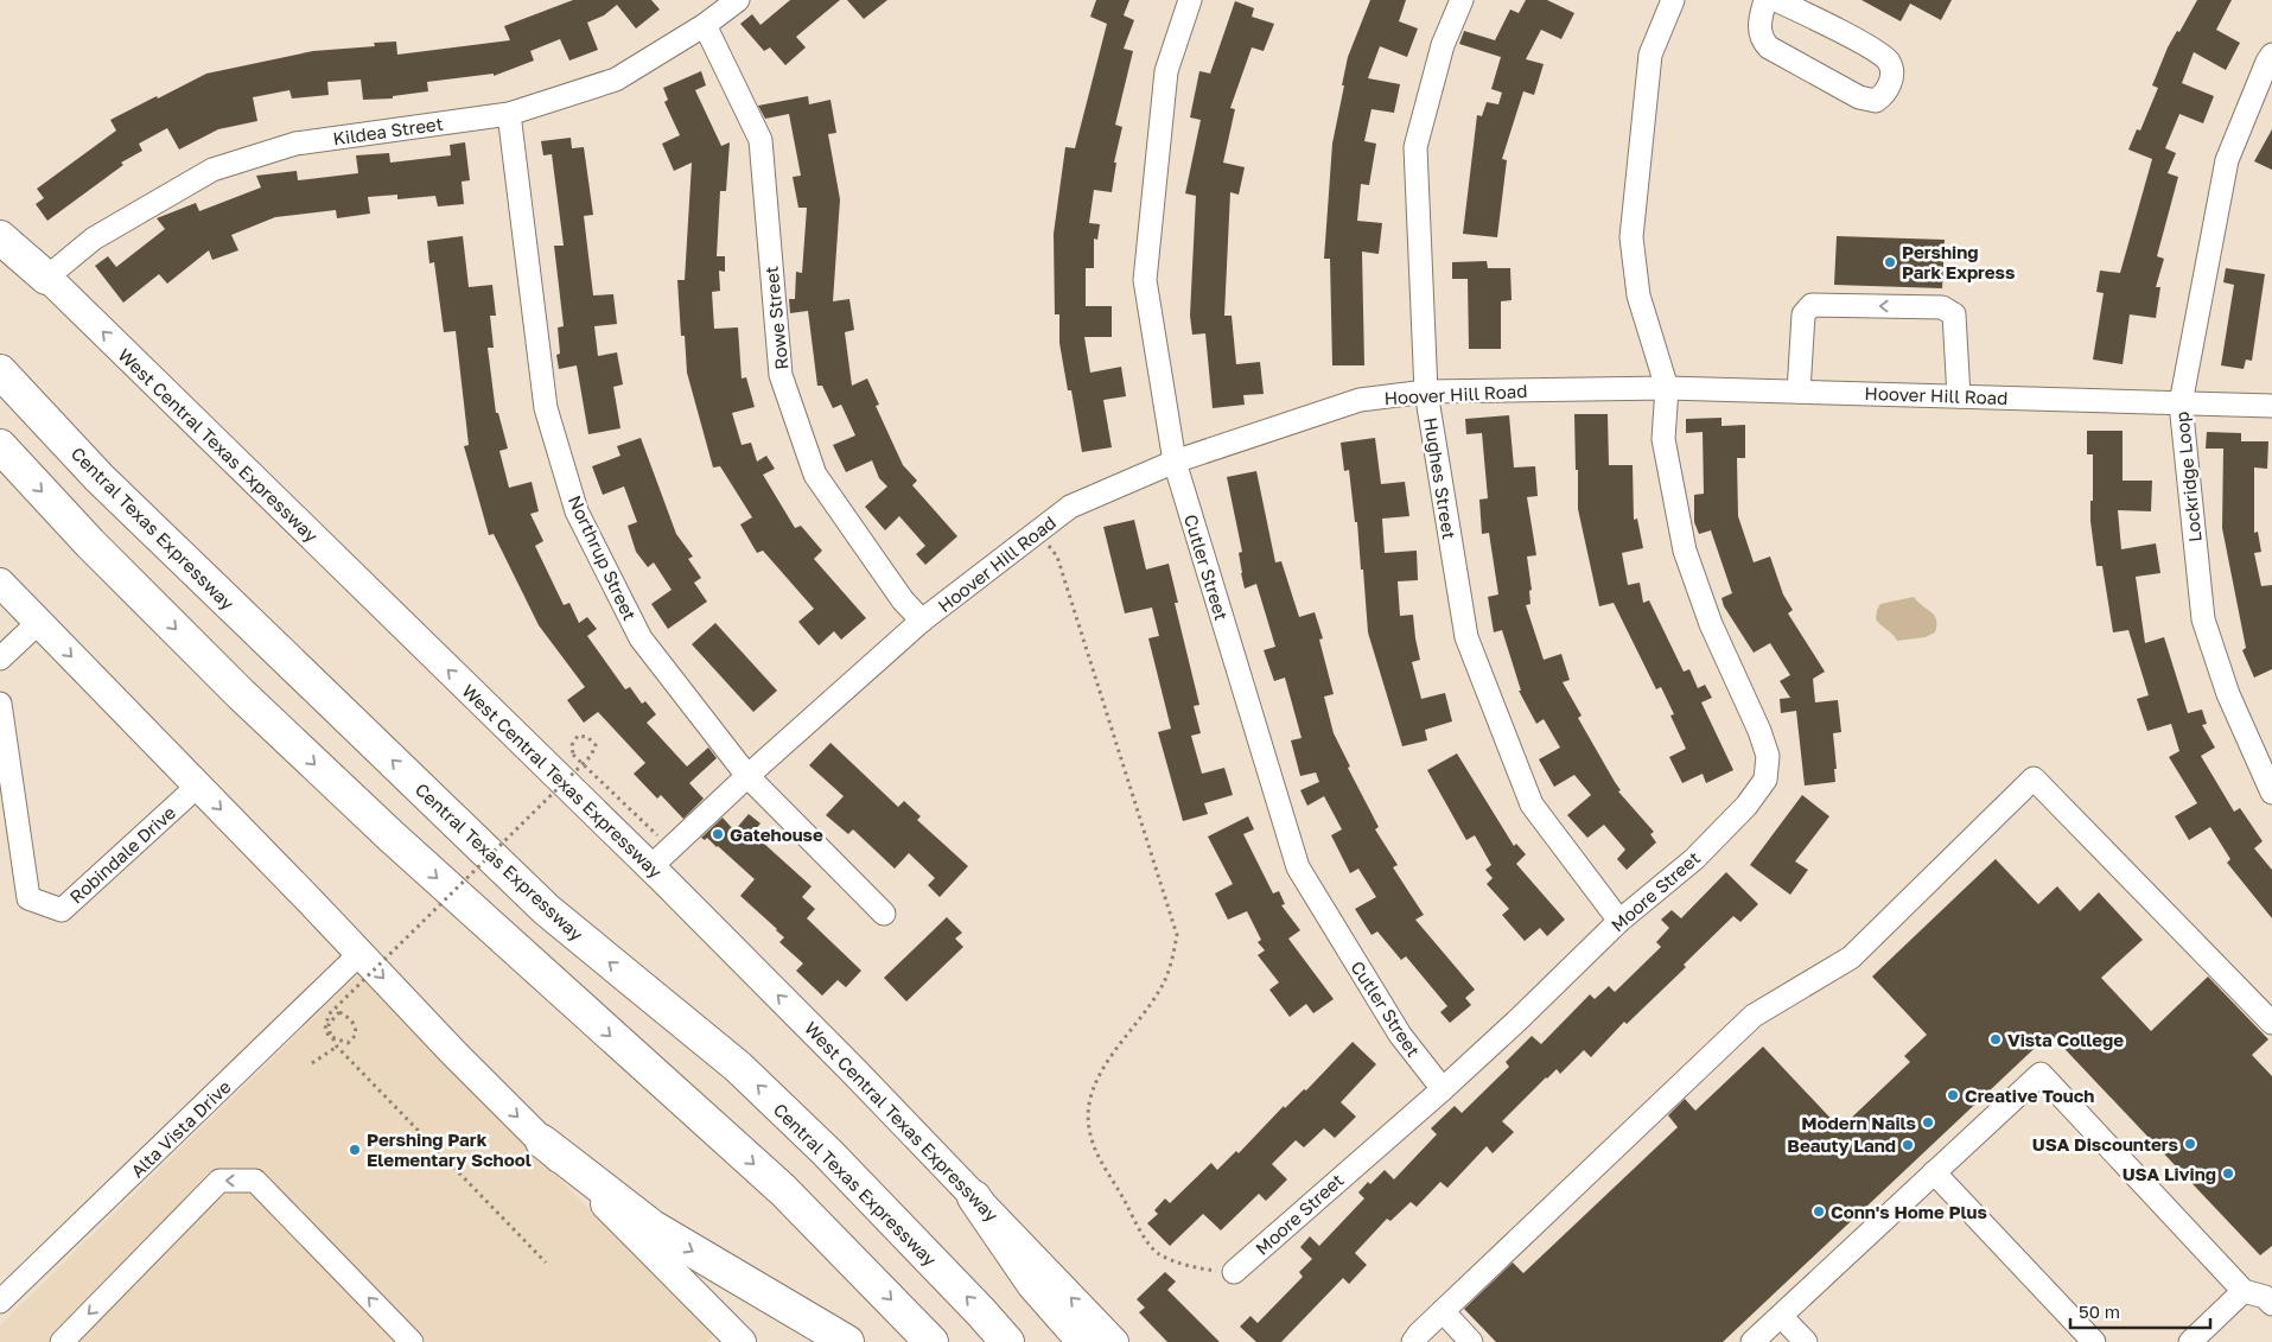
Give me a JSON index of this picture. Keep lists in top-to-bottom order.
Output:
{
  "streets": {
    "highway": ["Central Texas Expressway"],
    "main road": ["West Central Texas Expressway"],
    "street": [
      "Kildea Street",
      "Rowe Street",
      "Hoover Hill Road",
      "Lockridge Loop",
      "Hughes Street",
      "Northrup Street",
      "Cutler Street",
      "Robindale Drive",
      "Moore Street",
      "Alta Vista Drive"
    ]
  },
  "crossings": [
    ["Kildea Street", "Rowe Street"],
    ["Kildea Street", "West Central Texas Expressway"],
    ["Kildea Street", "Northrup Street"],
    ["Rowe Street", "Hoover Hill Road"],
    ["Hoover Hill Road", "West Central Texas Expressway"],
    ["Hoover Hill Road", "Lockridge Loop"],
    ["Hoover Hill Road", "Hughes Street"],
    ["Hoover Hill Road", "Northrup Street"],
    ["Hoover Hill Road", "Cutler Street"],
    ["Hoover Hill Road", "Moore Street"],
    ["Hughes Street", "Moore Street"],
    ["Cutler Street", "Moore Street"]
  ],
  "one_way": ["West Central Texas Expressway"],
  "places": [
    "Pershing Park Express",
    "Gatehouse",
    "Vista College",
    "Creative Touch",
    "Modern Nails",
    "USA Discounters",
    "Beauty Land",
    "Pershing Park Elementary School",
    "USA Living",
    "Conn's Home Plus"
  ],
  "scale_bar": "50 m"
}
